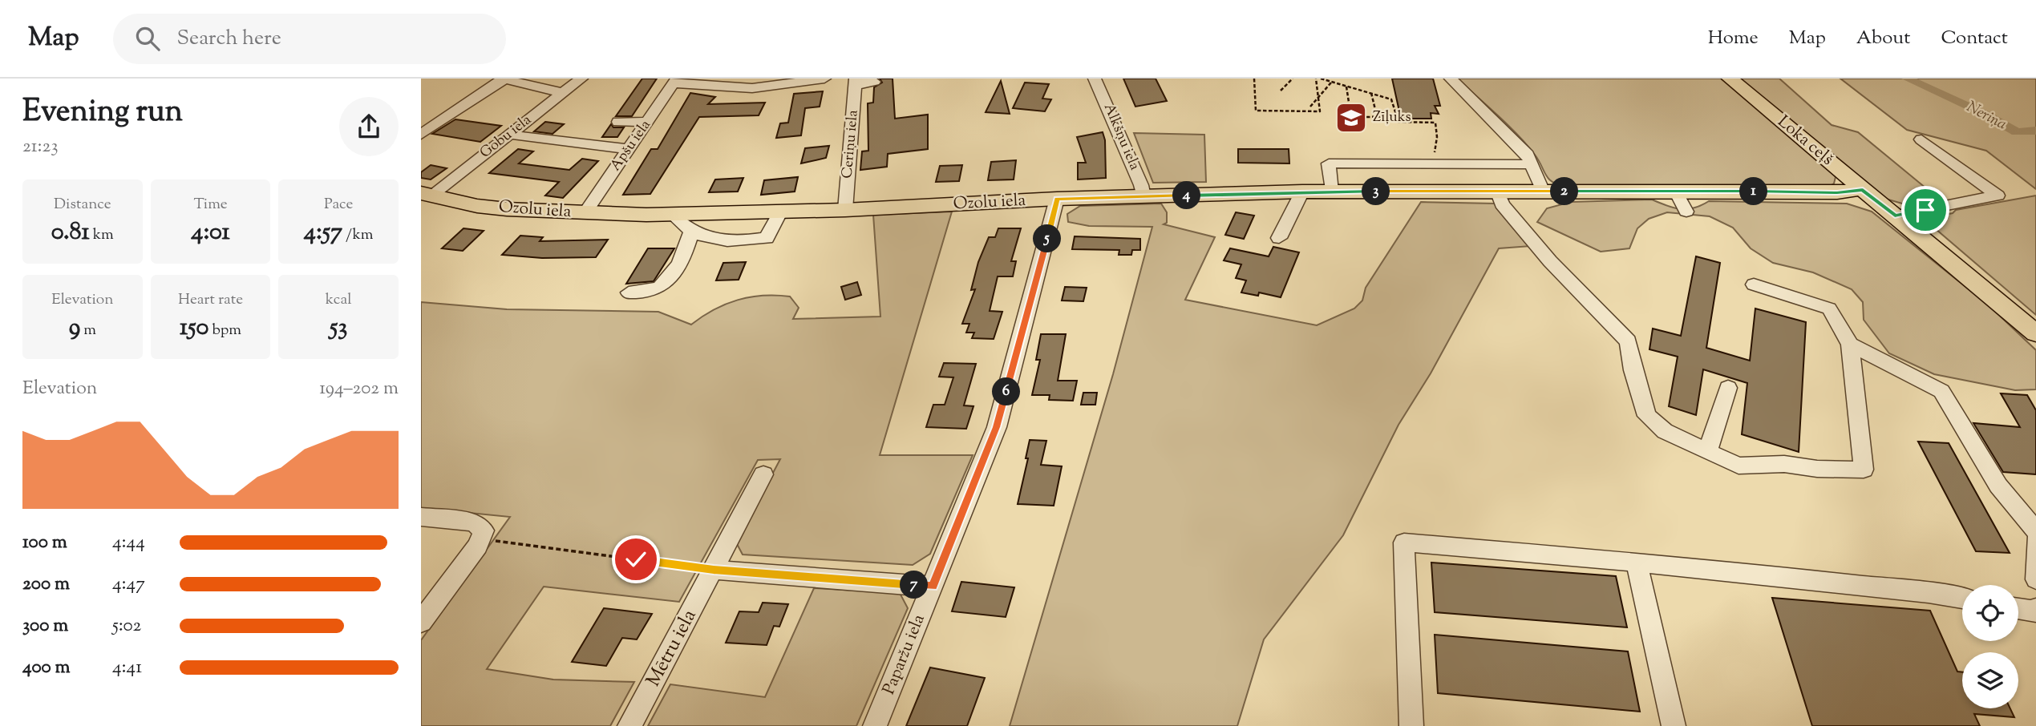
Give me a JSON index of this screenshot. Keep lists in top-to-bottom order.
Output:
{
  "streets": {
    "main road": ["Loka ceļš", "Ozolu iela"],
    "street": [
      "Gobu iela",
      "Alkšņu iela",
      "Ceriņu iela",
      "Apšu iela",
      "Mētru iela",
      "Paparžu iela"
    ]
  },
  "crossings": [
    ["Gobu iela", "Ozolu iela"],
    ["Alkšņu iela", "Ozolu iela"],
    ["Loka ceļš", "Ozolu iela"],
    ["Ceriņu iela", "Ozolu iela"],
    ["Apšu iela", "Ozolu iela"],
    ["Ozolu iela", "Paparžu iela"]
  ],
  "water": ["Neriņa"],
  "places": {
    "school or university": ["Zīļuks"]
  },
  "page": {
    "header": "Map",
    "search": "Search here",
    "nav": [
      "Home",
      "Map",
      "About",
      "Contact"
    ],
    "heading": ["Evening run", "21:23"],
    "stats": [
      ["Distance", "0.81 km"],
      ["Time", "4:01"],
      ["Pace", "4:57 /km"],
      ["Elevation", "9 m"],
      ["Heart rate", "150 bpm"],
      ["kcal", "53"]
    ],
    "pins": [
      "1",
      "2",
      "3",
      "4",
      "5",
      "6",
      "7"
    ],
    "chart": ["Elevation", "194–202 m"],
    "list": [
      {
        "name": "100 m",
        "note": "4:44"
      },
      {
        "name": "200 m",
        "note": "4:47"
      },
      {
        "name": "300 m",
        "note": "5:02"
      },
      {
        "name": "400 m",
        "note": "4:41"
      }
    ]
  }
}
